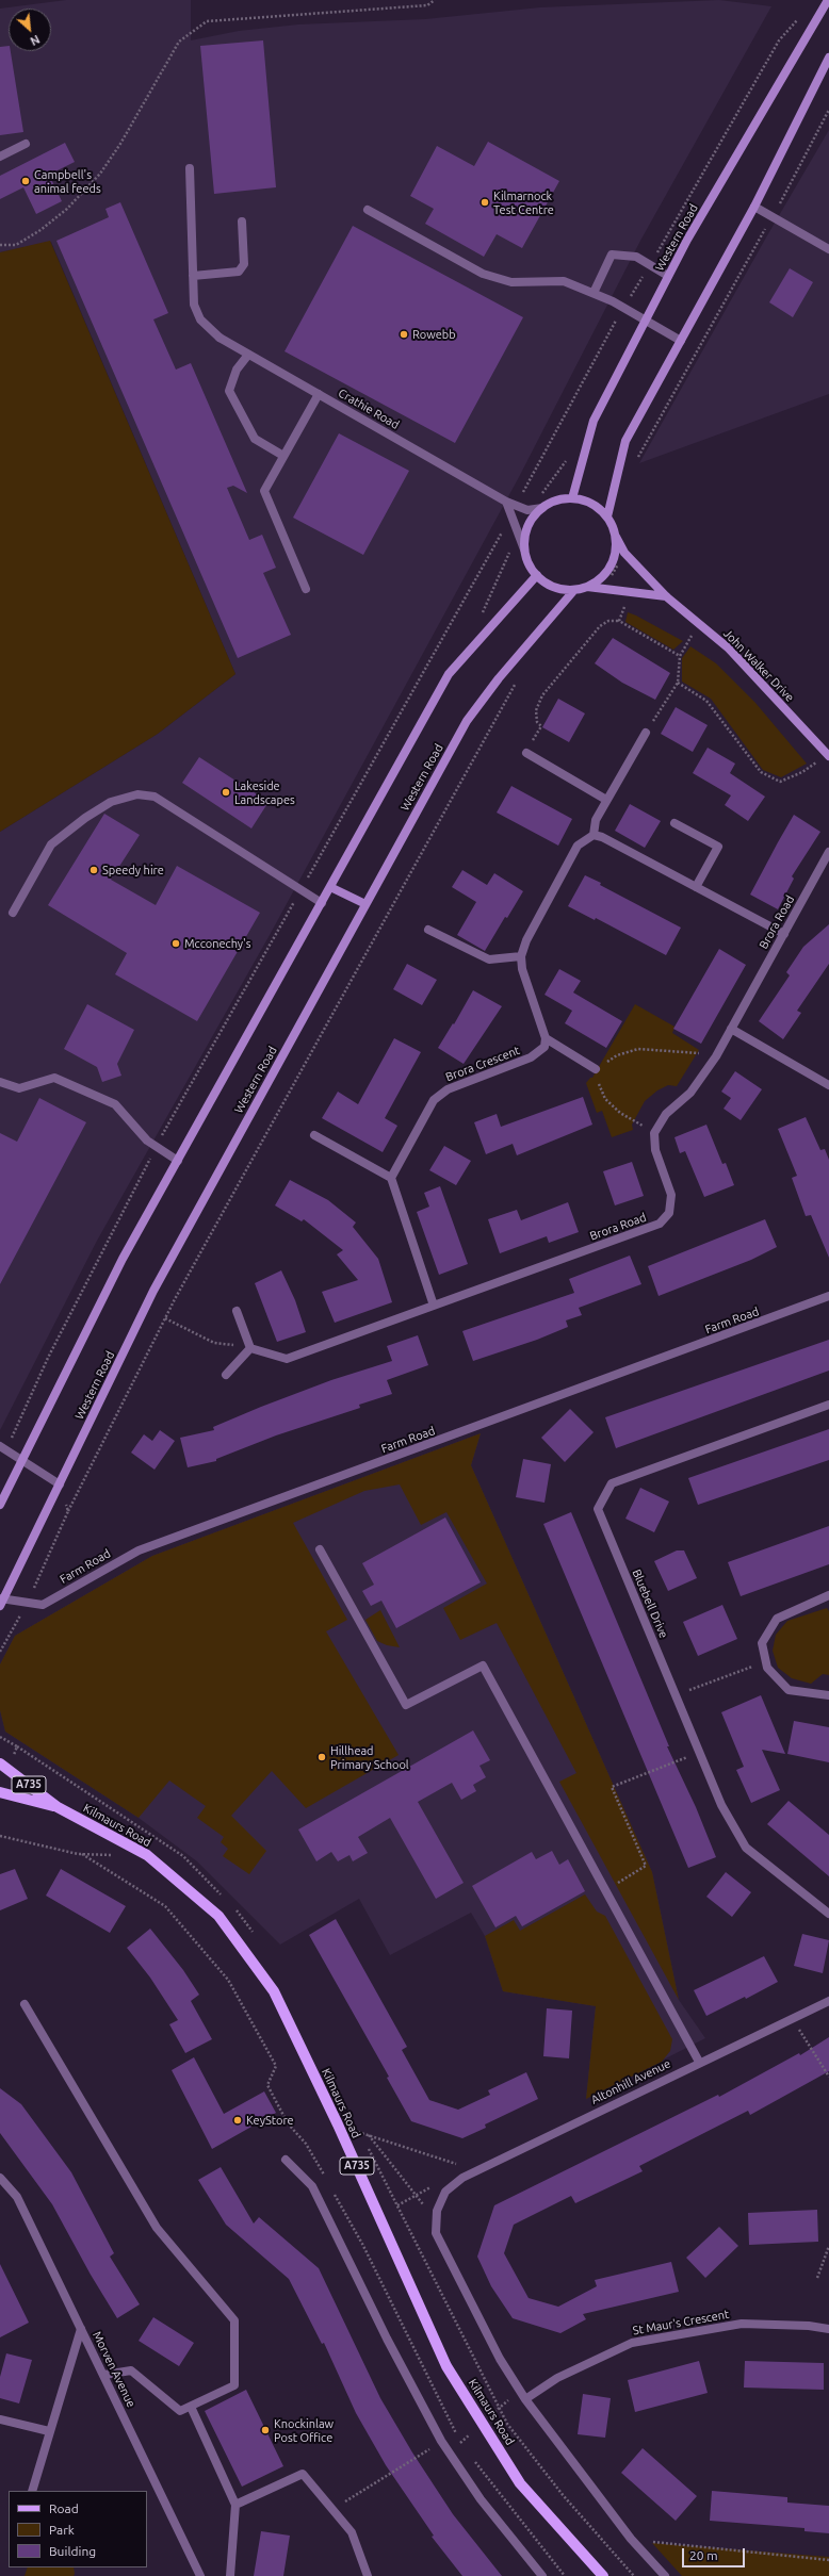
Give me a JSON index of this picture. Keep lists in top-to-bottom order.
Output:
{
  "streets": {
    "main road": [
      "Western Road",
      "John Walker Drive",
      "A735",
      "Kilmaurs Road"
    ],
    "street": [
      "Crathie Road",
      "Brora Road",
      "Brora Crescent",
      "Farm Road",
      "Bluebell Drive",
      "Altonhill Avenue",
      "St Maur's Crescent",
      "Morven Avenue"
    ]
  },
  "crossings": [
    ["Western Road", "Crathie Road"],
    ["Western Road", "John Walker Drive"],
    ["Western Road", "Farm Road"],
    ["Crathie Road", "John Walker Drive"]
  ],
  "places": [
    "Campbell's animal feeds",
    "Kilmarnock Test Centre",
    "Rowebb",
    "Lakeside Landscapes",
    "Speedy hire",
    "Mcconechy's",
    "Hillhead Primary School",
    "KeyStore",
    "Knockinlaw Post Office"
  ],
  "legend": ["Road", "Park", "Building"],
  "scale_bar": "20 m",
  "north": "bottom right"
}
